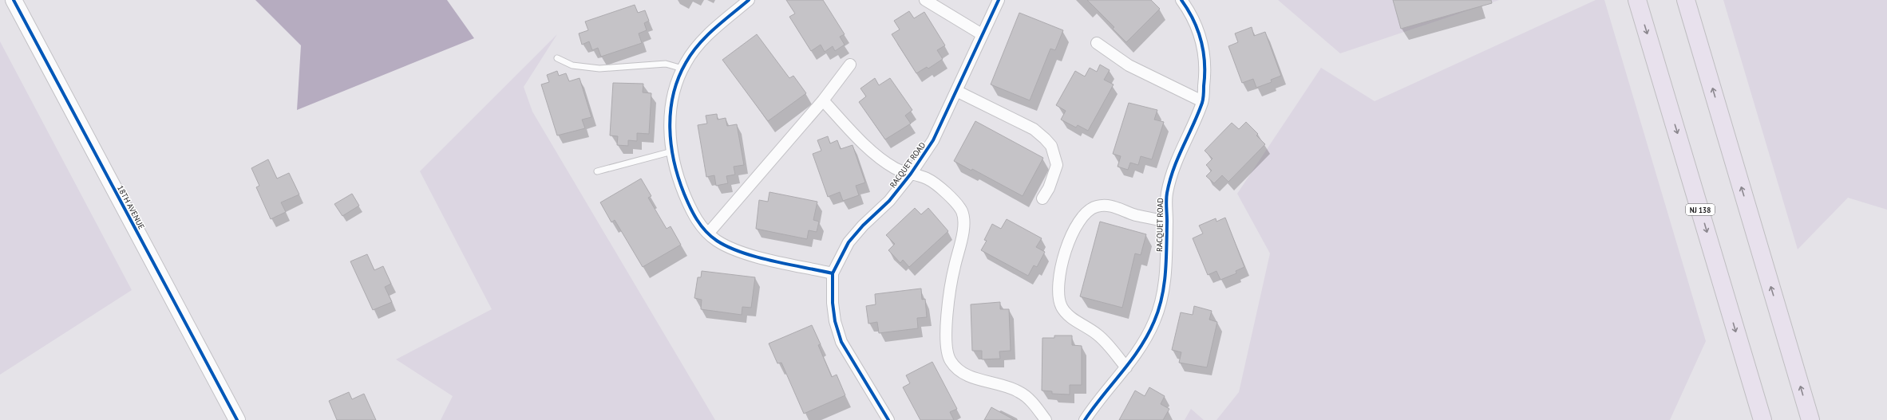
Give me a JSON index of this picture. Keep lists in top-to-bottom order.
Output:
{
  "streets": {
    "highway": ["NJ 138"],
    "street": ["RACQUET ROAD", "18TH AVENUE"]
  }
}
